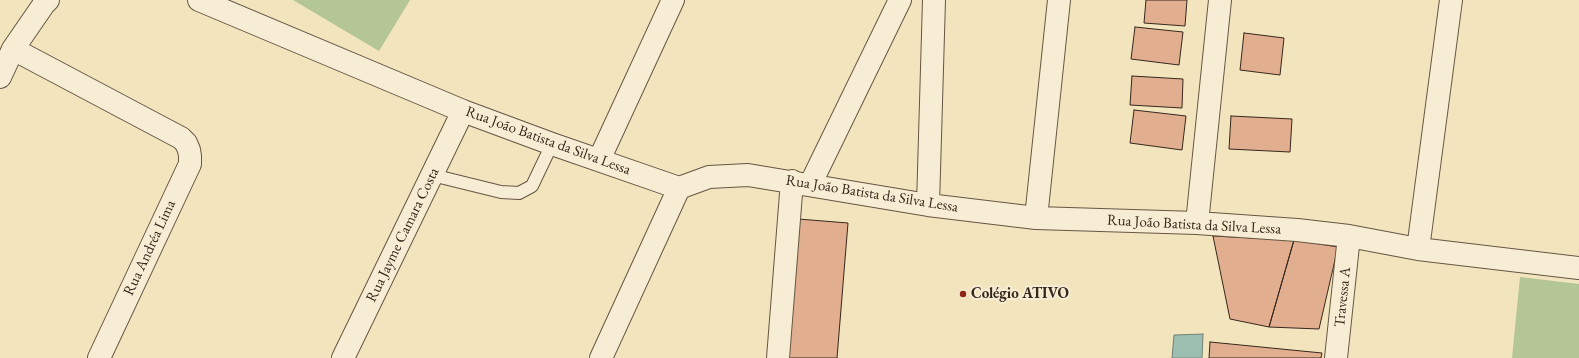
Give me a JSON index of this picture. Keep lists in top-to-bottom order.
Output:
{
  "streets": {
    "street": [
      "Rua João Batista da Silva Lessa",
      "Rua Jayme Camara Costa",
      "Rua Andréa Lima",
      "Travessa A"
    ]
  },
  "crossings": [
    ["Rua João Batista da Silva Lessa", "Rua Jayme Camara Costa"],
    ["Rua João Batista da Silva Lessa", "Travessa A"]
  ],
  "places": ["Colégio ATIVO"]
}
